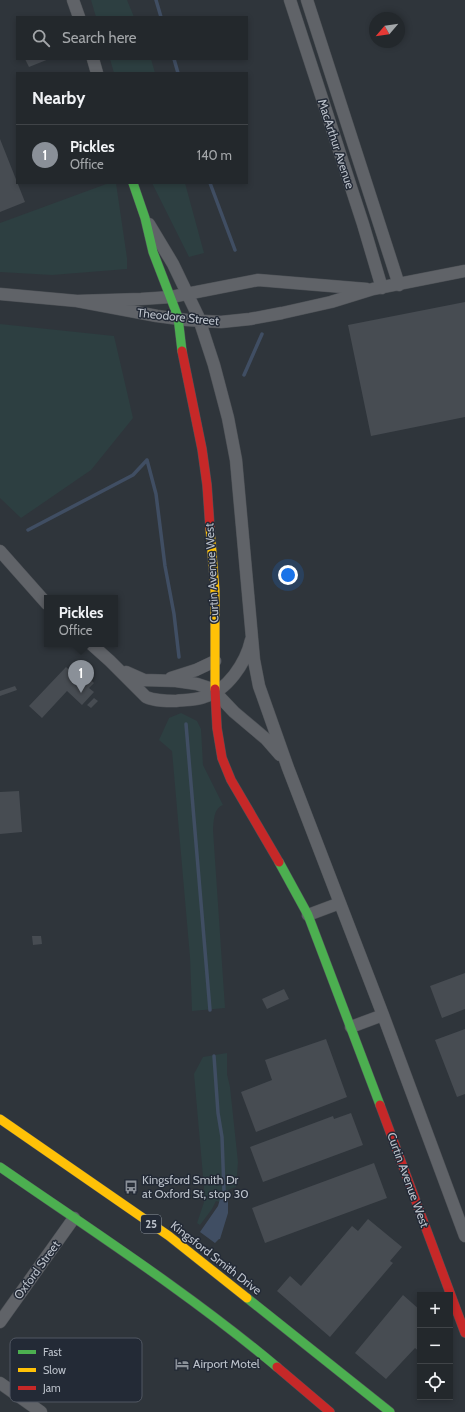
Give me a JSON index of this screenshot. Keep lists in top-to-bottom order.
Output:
{
  "streets": {
    "main road": ["Curtin Avenue West", "25", "Kingsford Smith Drive"],
    "street": ["MacArthur Avenue", "Theodore Street", "Oxford Street"]
  },
  "crossings": [
    ["MacArthur Avenue", "Theodore Street"],
    ["Theodore Street", "Curtin Avenue West"]
  ],
  "places": {
    "bus stop": ["Kingsford Smith Dr at Oxford St, stop 30"],
    "hotel": ["Airport Motel"]
  },
  "legend": ["Fast", "Slow", "Jam"],
  "north": "bottom left",
  "page": {
    "search": "Search here",
    "heading": "Nearby",
    "list": [
      {
        "mark": "1",
        "name": "Pickles",
        "note": "Office",
        "value": "140 m"
      }
    ],
    "popup": ["Pickles", "Office"],
    "pins": "1",
    "map_buttons": ["+", "−"]
  }
}
